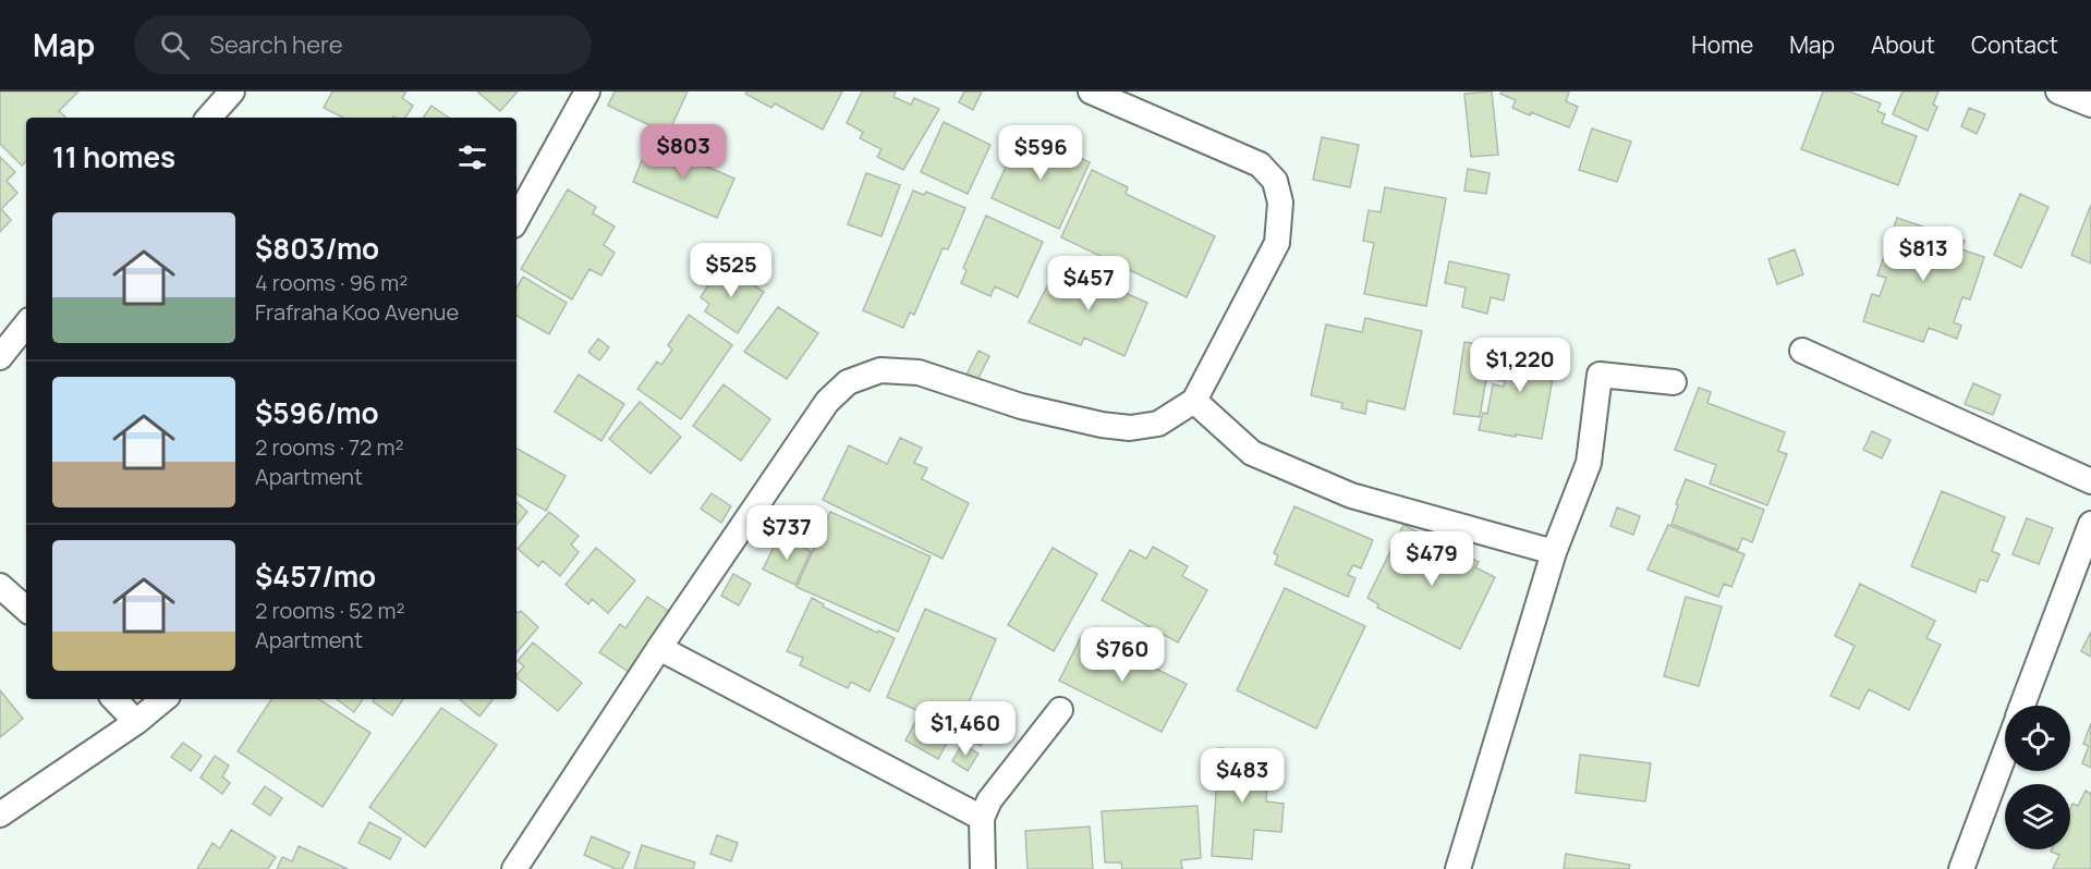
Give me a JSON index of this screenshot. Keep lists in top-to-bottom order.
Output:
{
  "page": {
    "header": "Map",
    "search": "Search here",
    "nav": [
      "Home",
      "Map",
      "About",
      "Contact"
    ],
    "heading": "11 homes",
    "price": [
      "$803",
      "$596",
      "$813",
      "$525",
      "$457",
      "$1,220",
      "$737",
      "$479",
      "$760",
      "$1,460",
      "$483"
    ],
    "list": [
      {
        "name": "$803/mo",
        "note": "4 rooms · 96 m² · Frafraha Koo Avenue"
      },
      {
        "name": "$596/mo",
        "note": "2 rooms · 72 m² · Apartment"
      },
      {
        "name": "$457/mo",
        "note": "2 rooms · 52 m² · Apartment"
      }
    ]
  }
}
